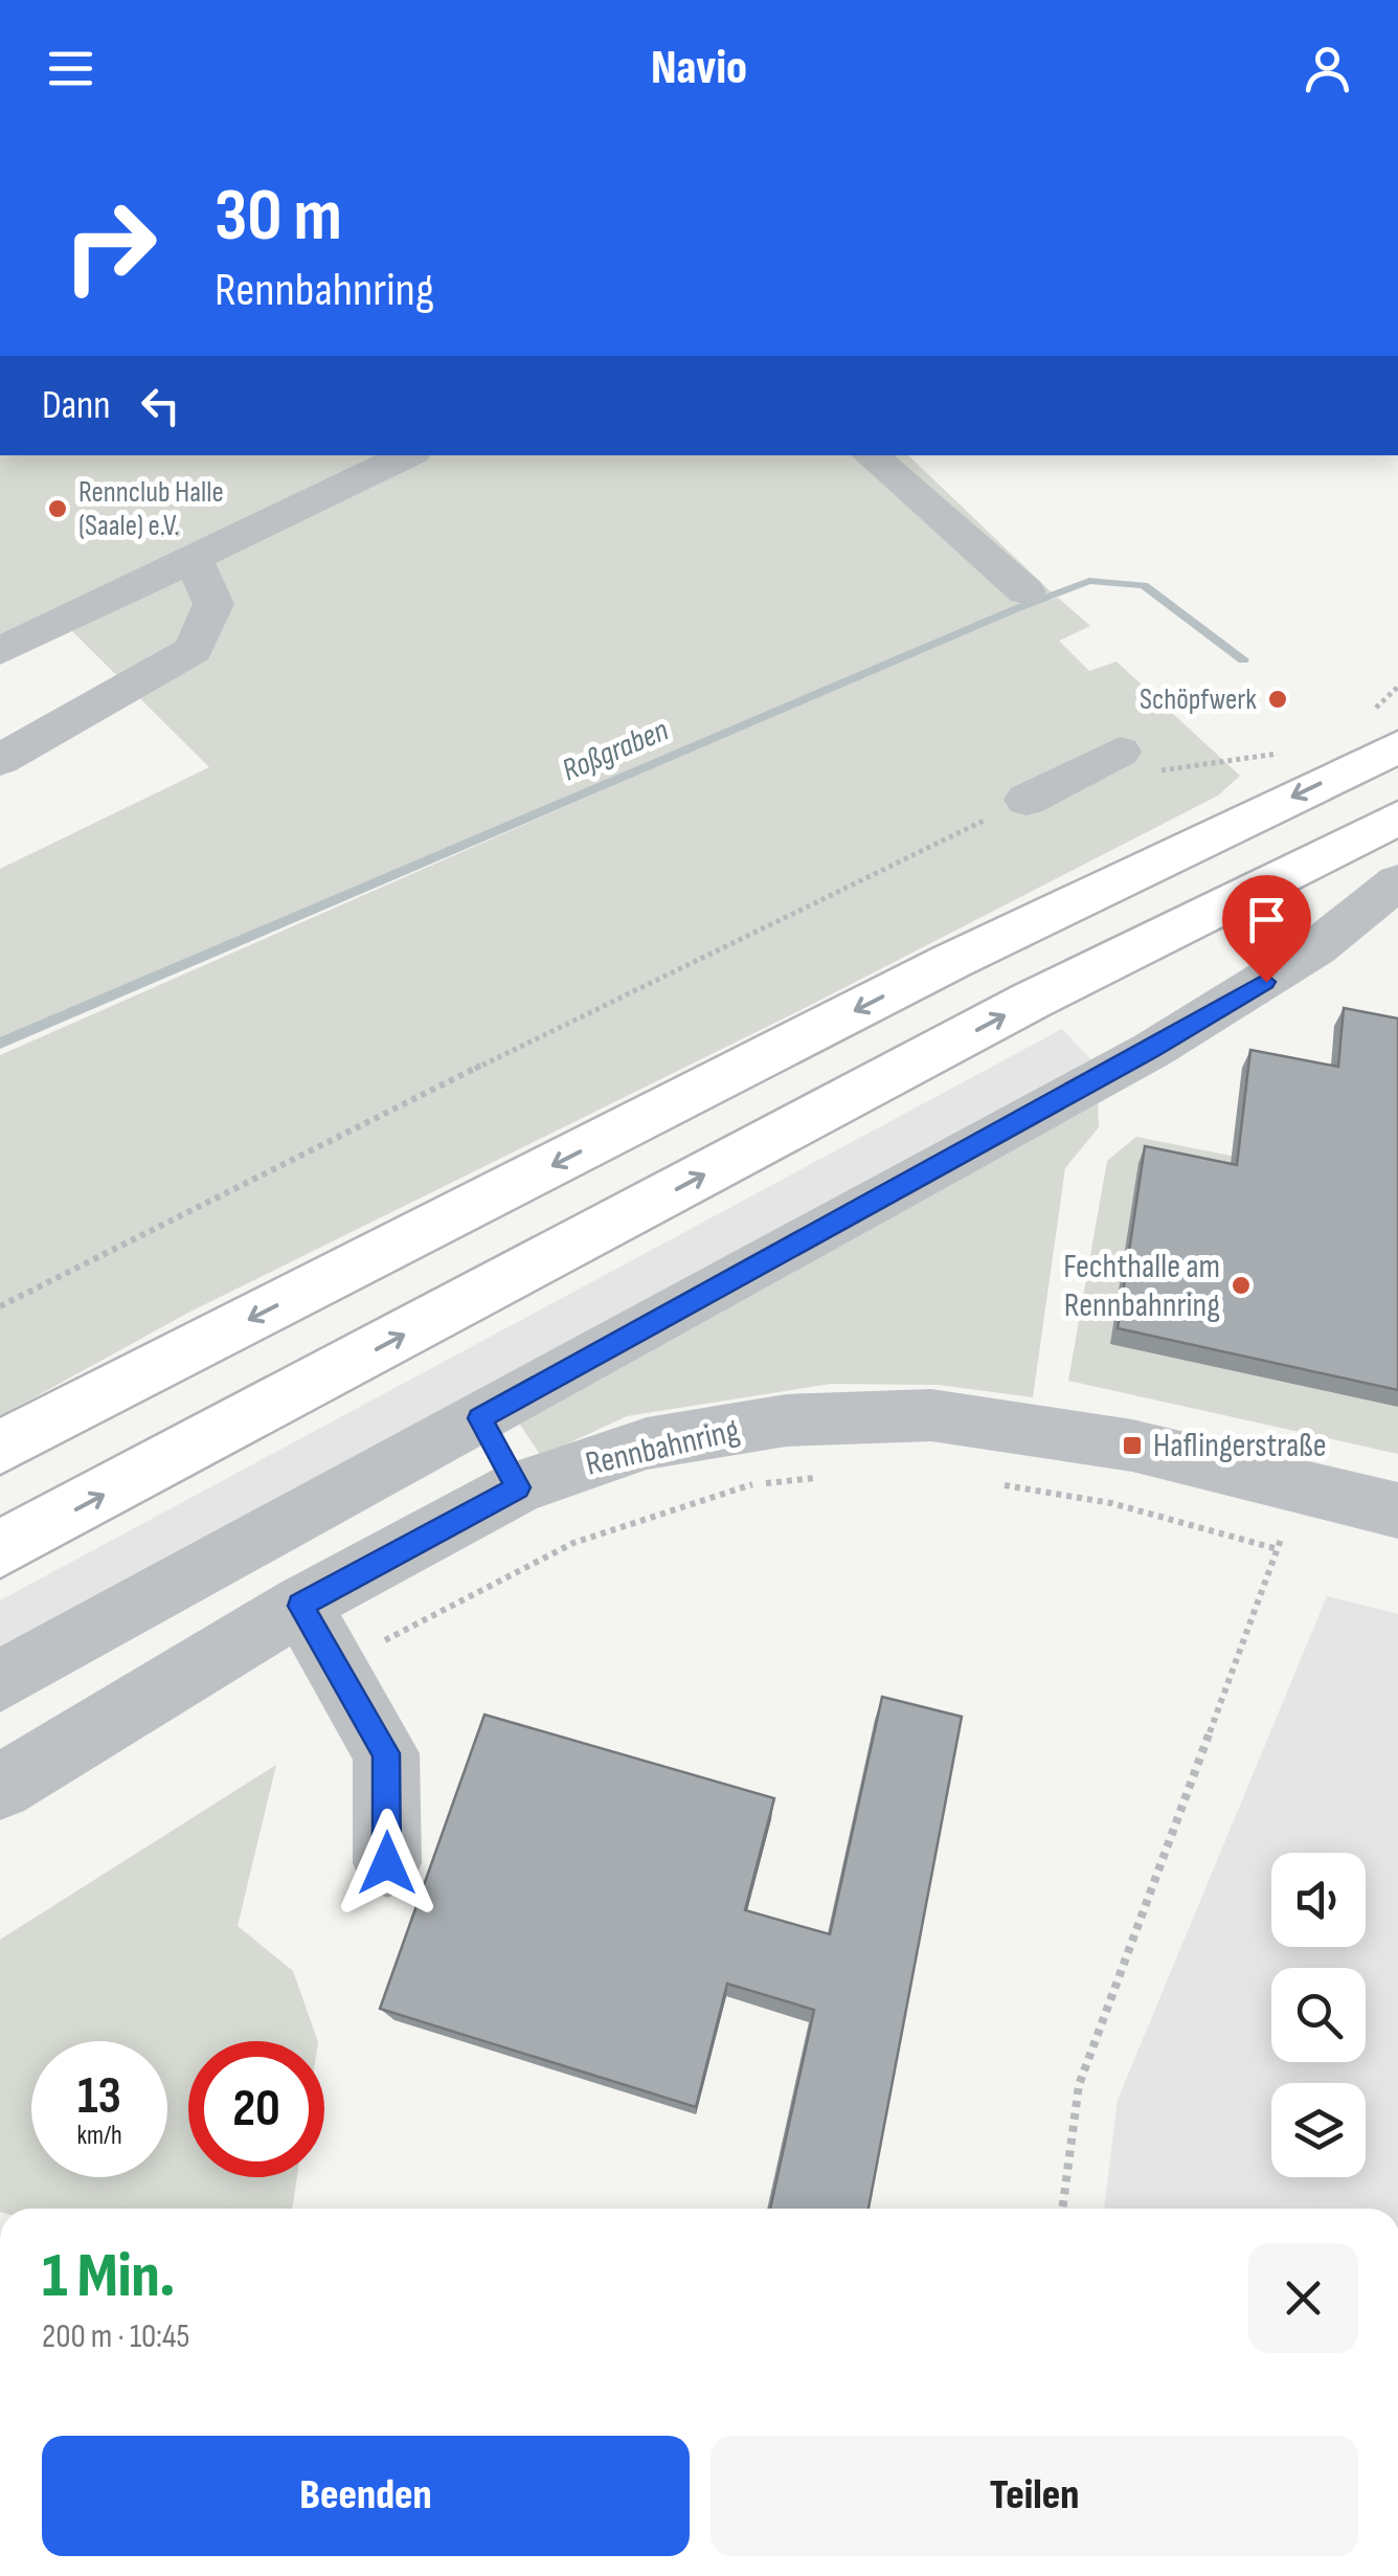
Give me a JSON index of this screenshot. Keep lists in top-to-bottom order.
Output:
{
  "streets": {
    "street": ["Rennbahnring"]
  },
  "water": ["Roßgraben"],
  "places": {
    "other": ["Rennclub Halle (Saale) e.V.", "Schöpfwerk", "Fechthalle am Rennbahnring"],
    "transit": ["Haflingerstraße"]
  },
  "page": {
    "header": "Navio",
    "turn": ["30 m", "Rennbahnring"],
    "then": "Dann",
    "speed": "13 km/h",
    "limit": "20",
    "heading": ["1 Min.", "200 m · 10:45"],
    "buttons": ["Beenden", "Teilen"]
  }
}
